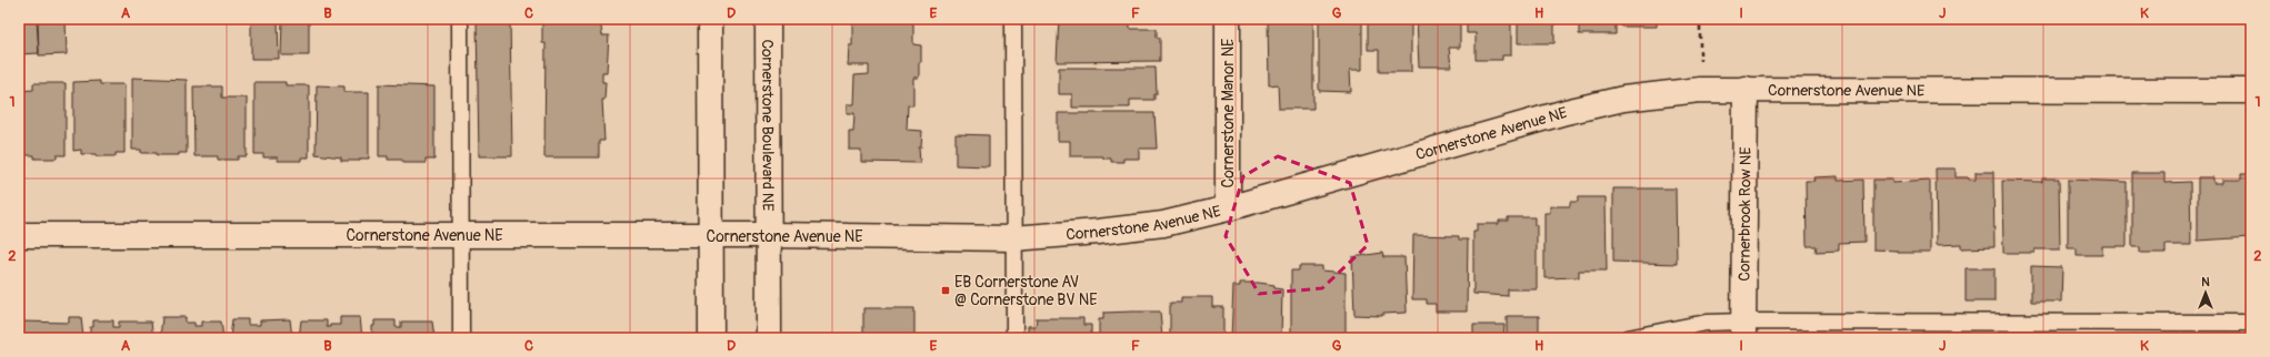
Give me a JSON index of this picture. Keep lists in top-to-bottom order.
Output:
{
  "streets": {
    "street": [
      "Cornerstone Avenue NE",
      "Cornerstone Manor NE",
      "Cornerstone Boulevard NE",
      "Cornerbrook Row NE"
    ]
  },
  "crossings": [
    ["Cornerstone Avenue NE", "Cornerstone Manor NE"],
    ["Cornerstone Avenue NE", "Cornerstone Boulevard NE"],
    ["Cornerstone Avenue NE", "Cornerbrook Row NE"]
  ],
  "places": {
    "transit": ["EB Cornerstone AV @ Cornerstone BV NE"]
  },
  "north": "top",
  "grid": {
    "columns": [
      "A",
      "B",
      "C",
      "D",
      "E",
      "F",
      "G",
      "H",
      "I",
      "J",
      "K"
    ],
    "rows": ["1", "2"]
  }
}
